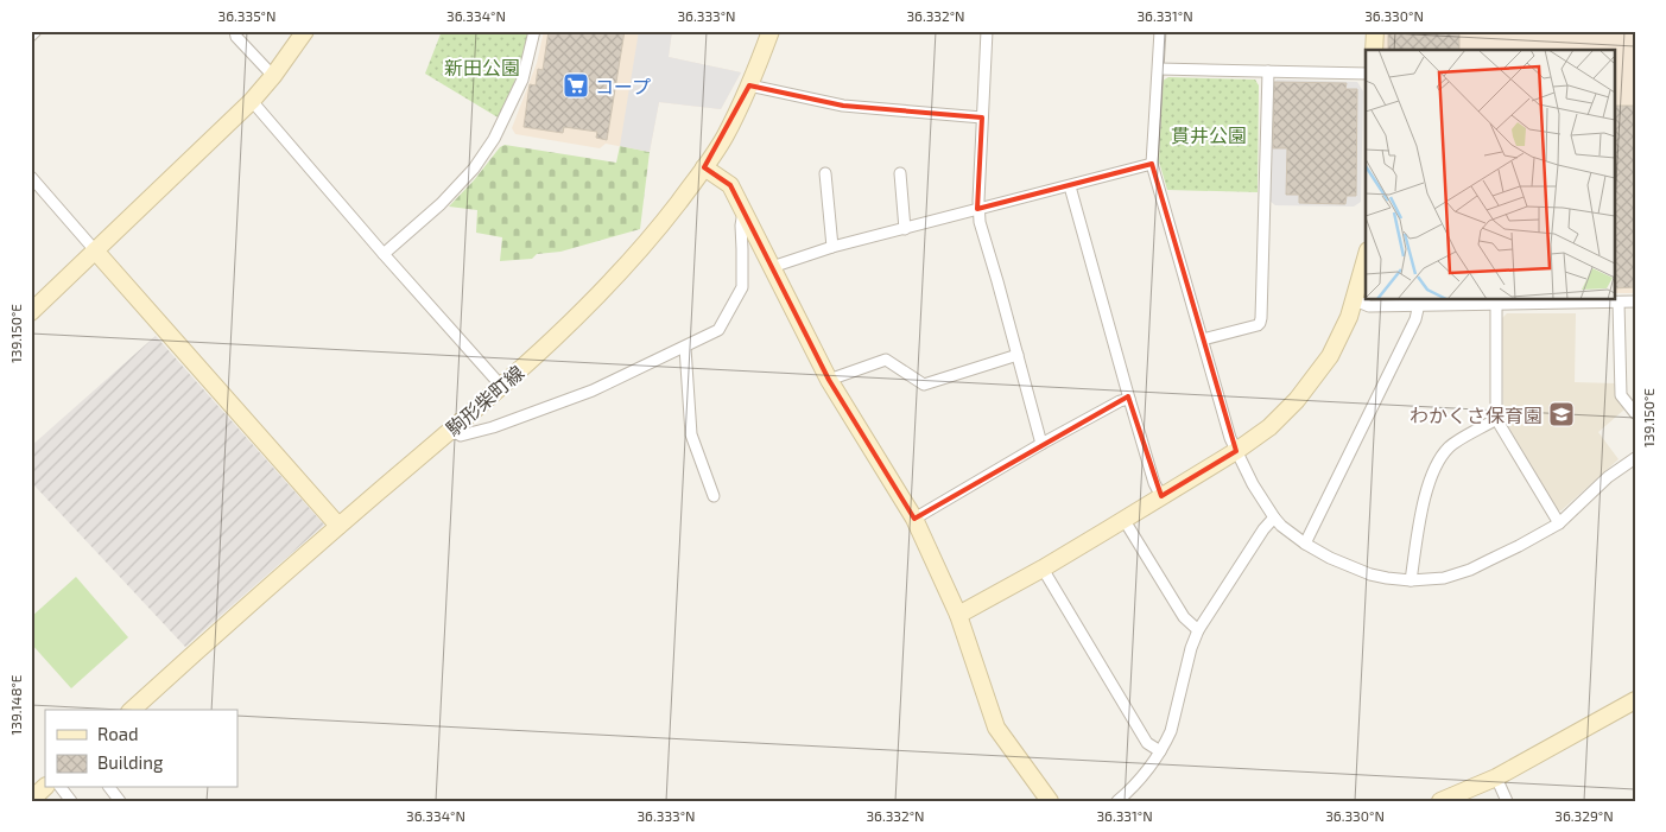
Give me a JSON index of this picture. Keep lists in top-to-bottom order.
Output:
{
  "streets": {
    "street": ["駒形柴町線"]
  },
  "parks": ["新田公園", "貫井公園"],
  "places": {
    "supermarket": ["コープ"],
    "school or university": ["わかくさ保育園"]
  },
  "legend": ["Road", "Building"],
  "coordinates": [
    "36.335°N",
    "36.334°N",
    "36.333°N",
    "36.332°N",
    "36.331°N",
    "36.330°N",
    "139.150°E",
    "139.148°E",
    "36.329°N"
  ]
}
